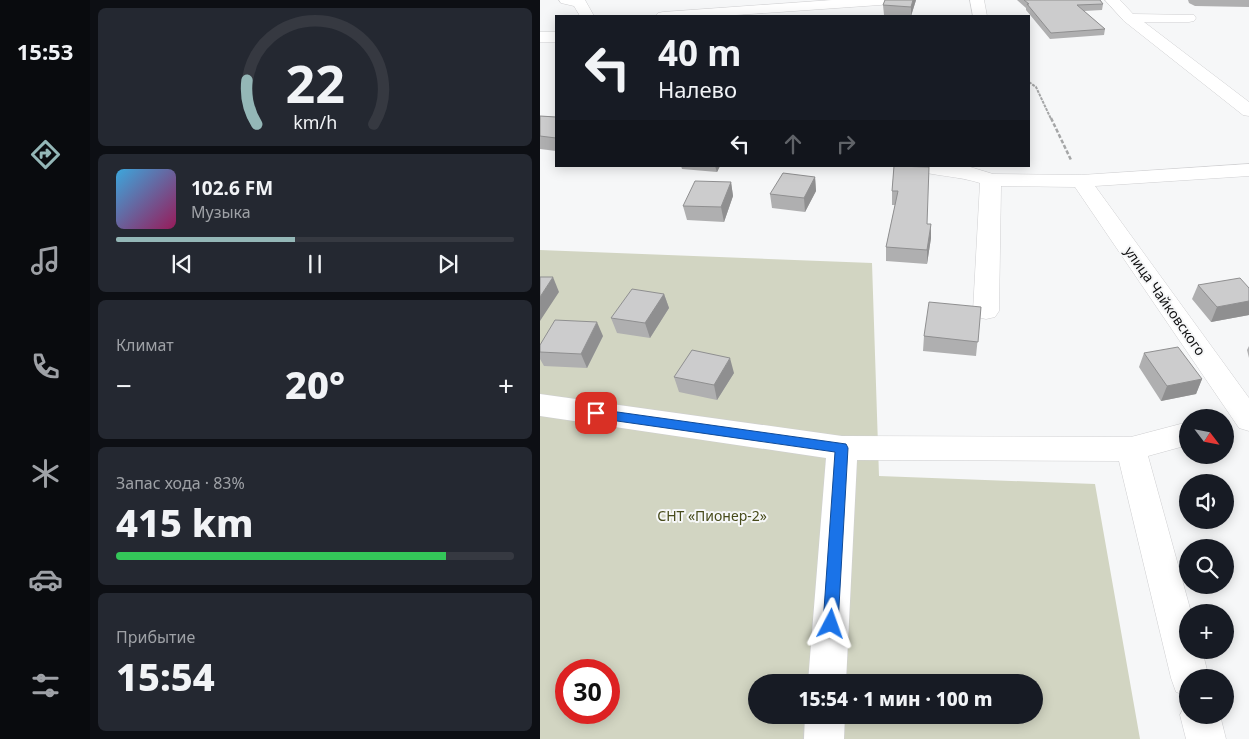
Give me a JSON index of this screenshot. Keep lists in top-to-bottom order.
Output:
{
  "streets": {
    "street": ["улица Чайковского"]
  },
  "parks": ["СНТ «Пионер-2»"],
  "north": "bottom right",
  "page": {
    "tabs": "15:53",
    "turn": ["40 m", "Налево"],
    "song": ["102.6 FM", "Музыка"],
    "tile": [
      "Климат",
      ["Запас хода · 83%", "415 km"],
      ["Прибытие", "15:54"]
    ],
    "heat": ["−", "20°", "+"],
    "map_buttons": ["+", "−"],
    "limit": "30",
    "trip": "15:54 · 1 мин · 100 m",
    "gauge": ["22", "km/h"]
  }
}
